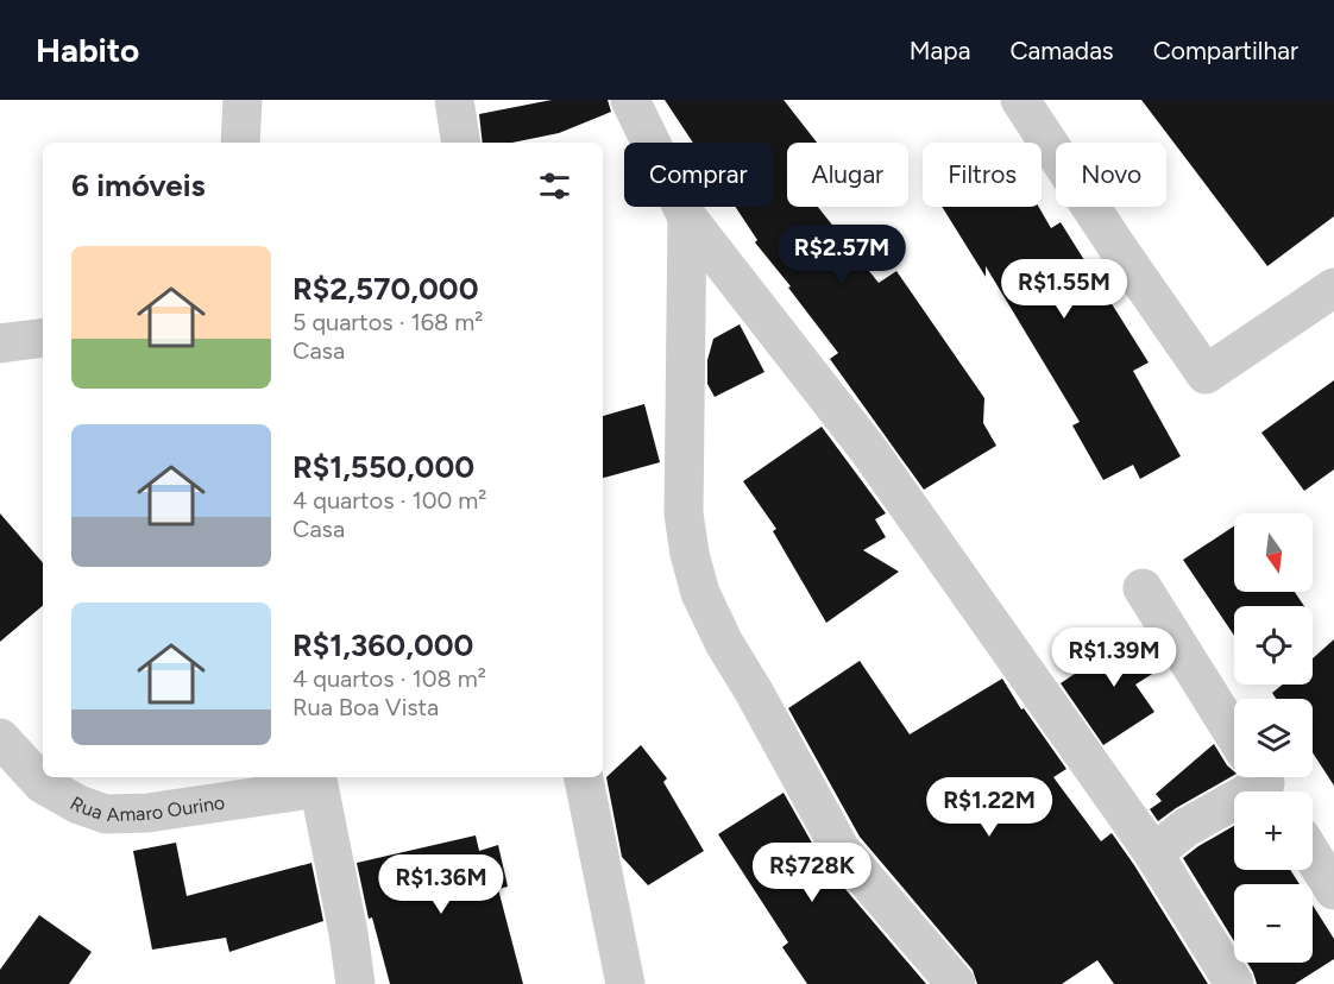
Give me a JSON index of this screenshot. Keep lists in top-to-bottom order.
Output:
{
  "streets": {
    "street": ["Rua Amaro Ourino"]
  },
  "north": "bottom",
  "page": {
    "header": "Habito",
    "nav": ["Mapa", "Camadas", "Compartilhar"],
    "chip": [
      "Comprar",
      "Alugar",
      "Filtros",
      "Novo"
    ],
    "heading": "6 imóveis",
    "price": [
      "R$2.57M",
      "R$1.55M",
      "R$1.39M",
      "R$1.22M",
      "R$728K",
      "R$1.36M"
    ],
    "list": [
      {
        "name": "R$2,570,000",
        "note": "5 quartos · 168 m² · Casa"
      },
      {
        "name": "R$1,550,000",
        "note": "4 quartos · 100 m² · Casa"
      },
      {
        "name": "R$1,360,000",
        "note": "4 quartos · 108 m² · Rua Boa Vista"
      }
    ],
    "map_buttons": ["+", "−"]
  }
}
